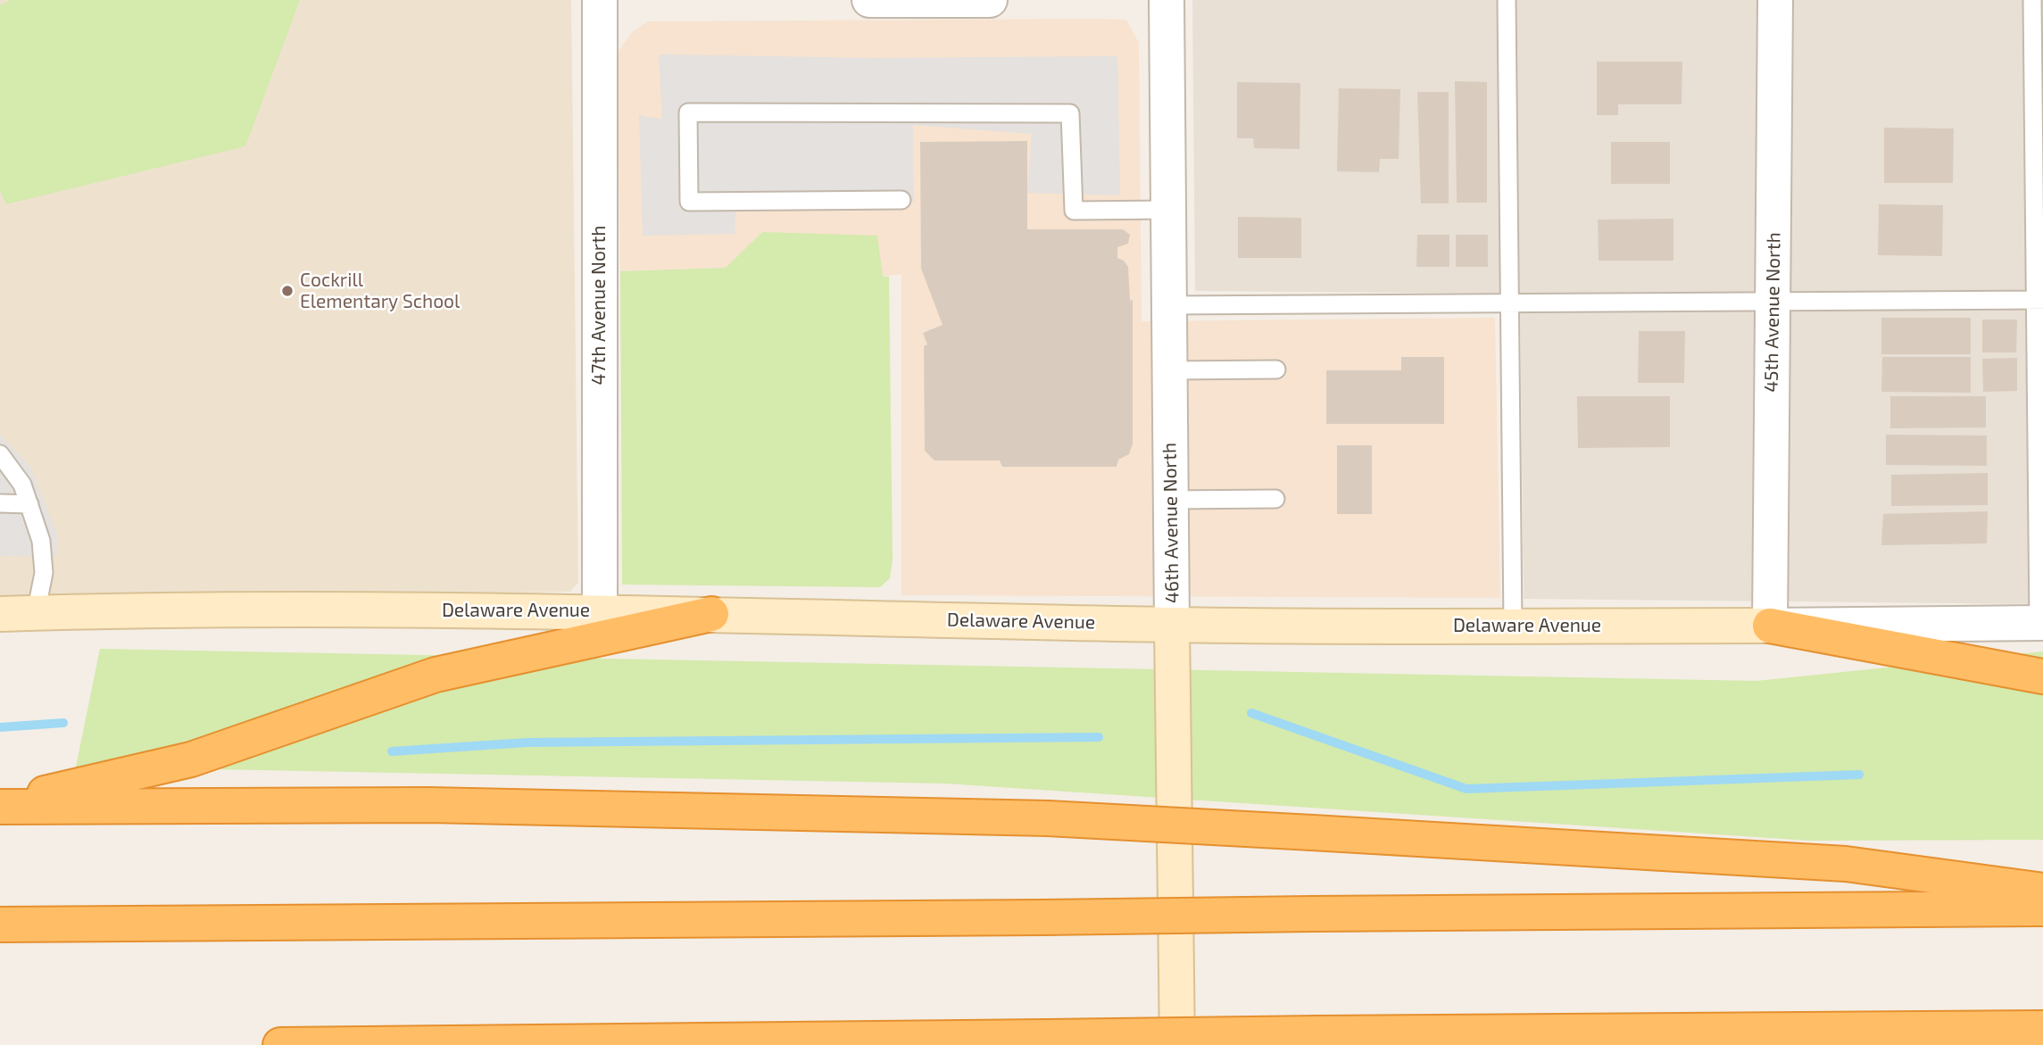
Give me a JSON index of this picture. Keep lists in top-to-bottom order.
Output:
{
  "streets": {
    "main road": ["46th Avenue North", "Delaware Avenue"],
    "street": ["47th Avenue North", "45th Avenue North"]
  },
  "crossings": [
    ["47th Avenue North", "Delaware Avenue"],
    ["45th Avenue North", "Delaware Avenue"],
    ["46th Avenue North", "Delaware Avenue"]
  ],
  "places": ["Cockrill Elementary School"]
}
